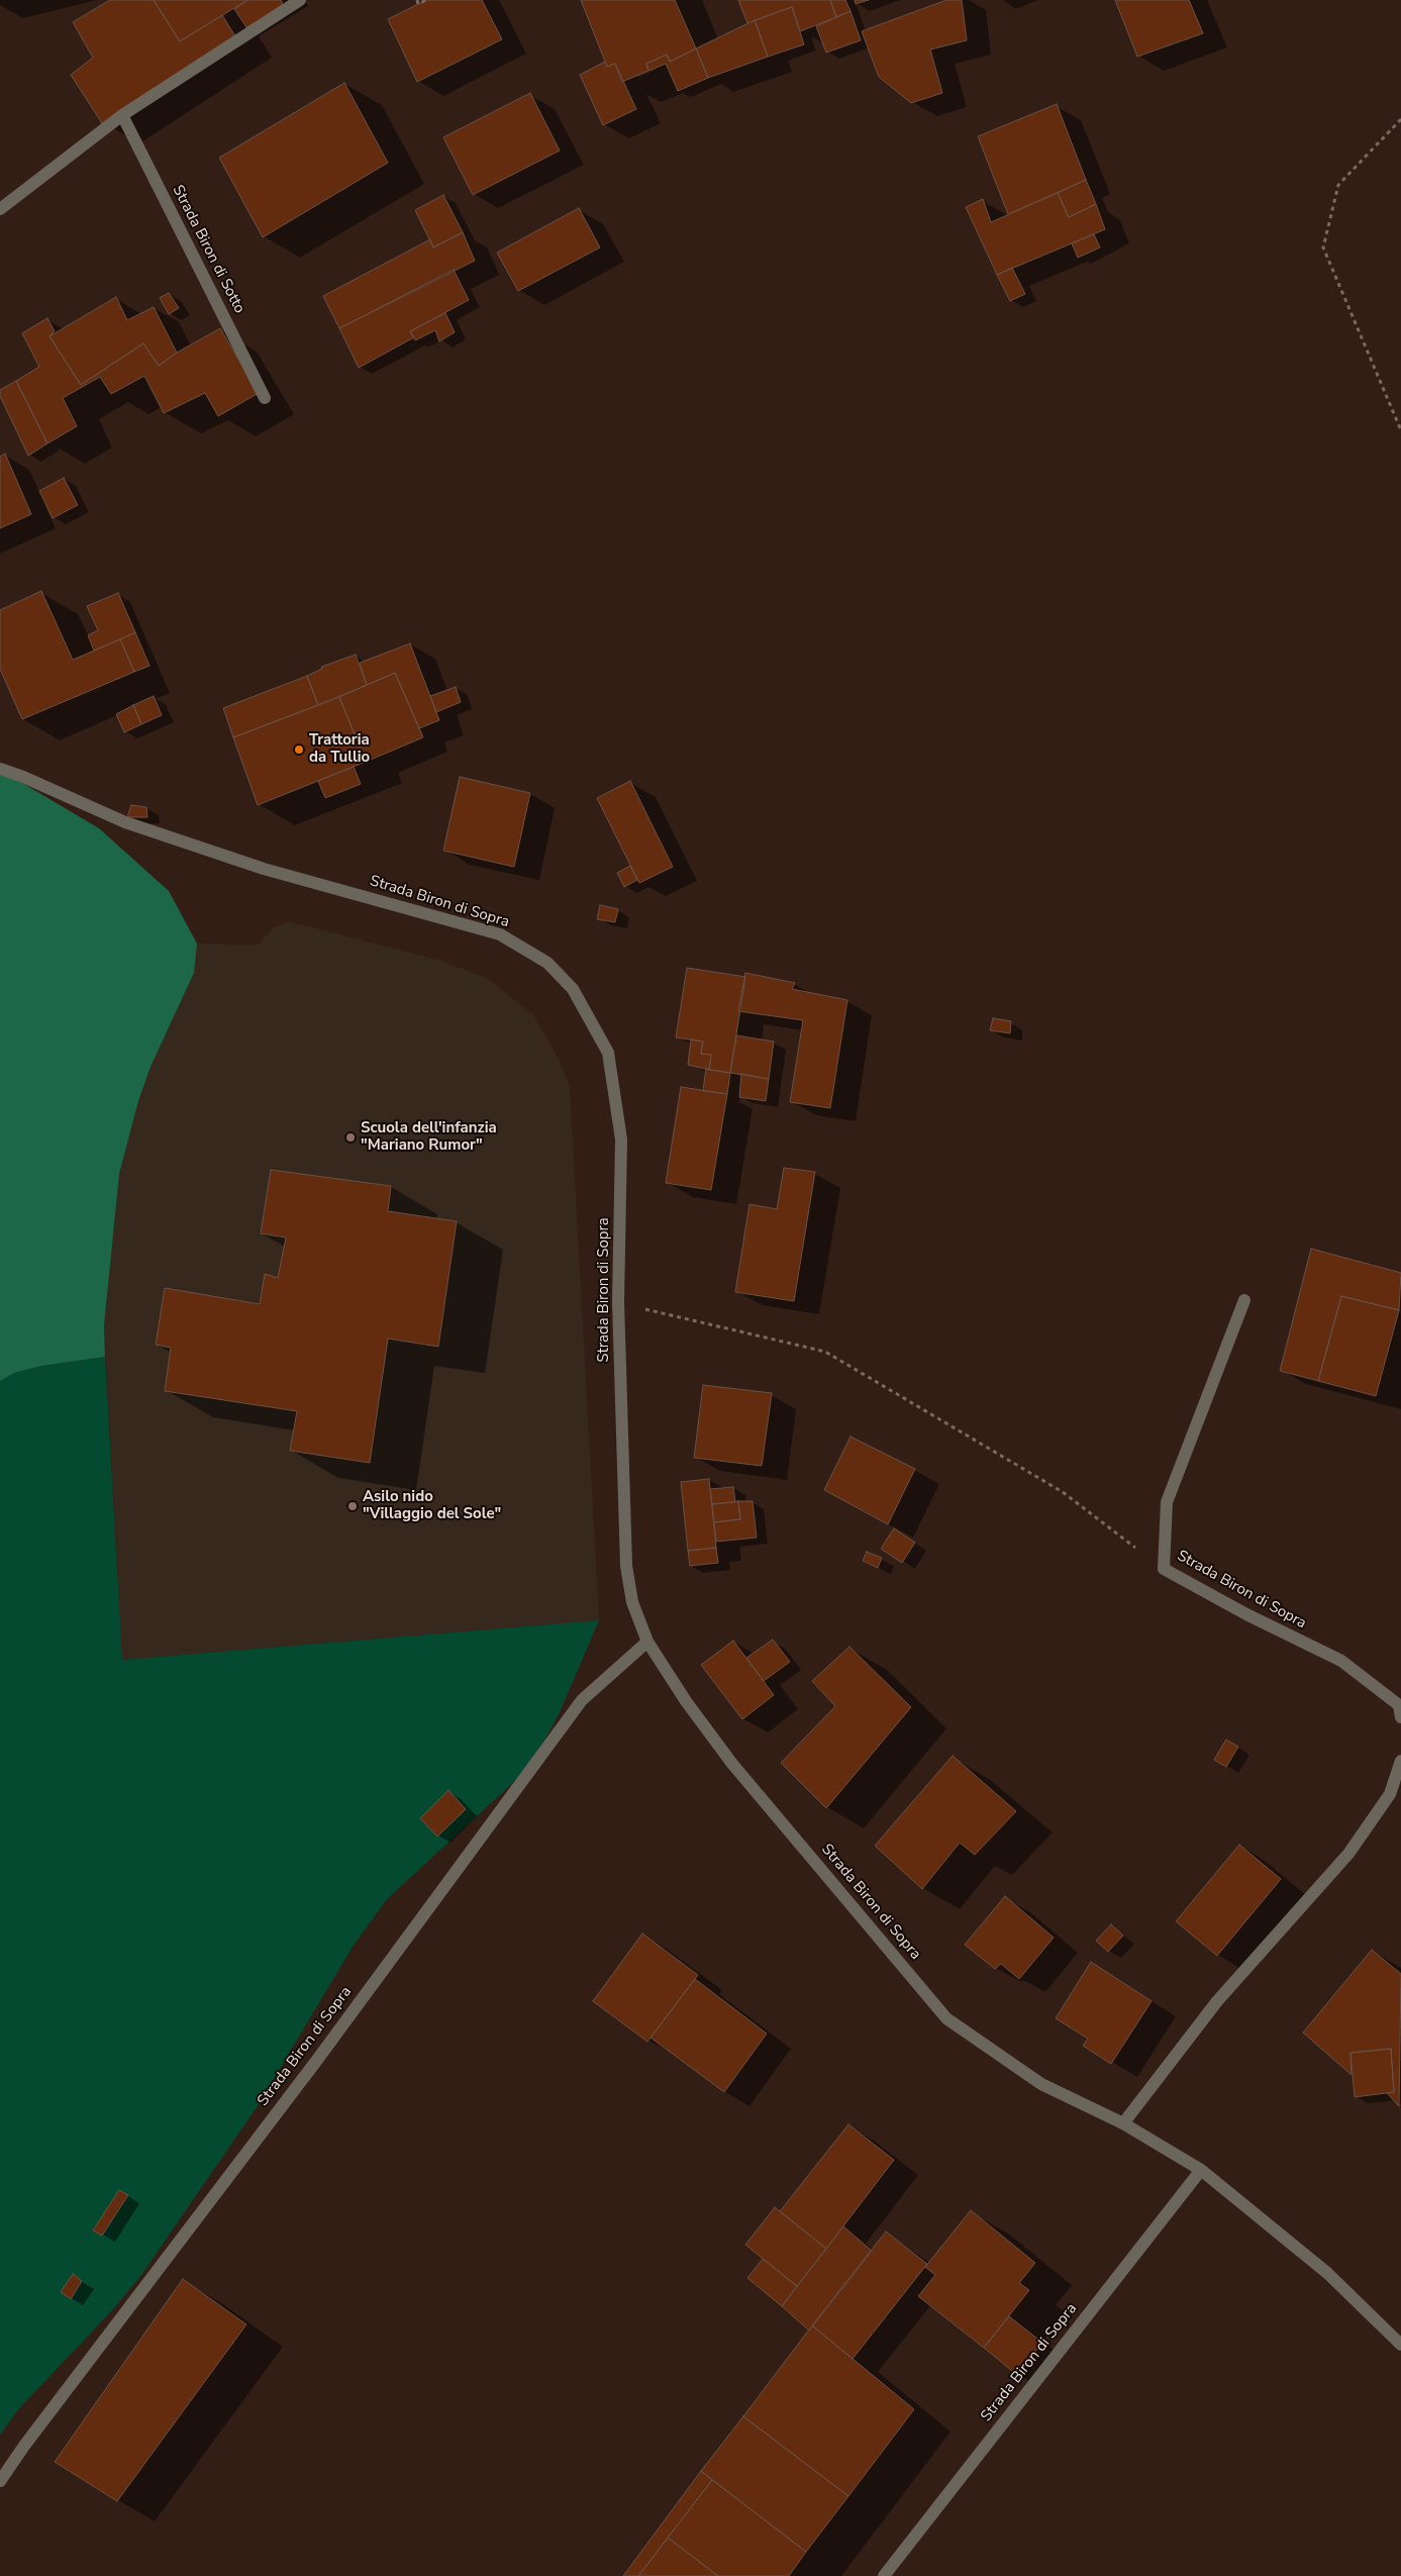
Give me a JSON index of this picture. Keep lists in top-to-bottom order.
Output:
{
  "streets": {
    "street": ["Strada Biron di Sotto", "Strada Biron di Sopra"]
  },
  "places": ["Trattoria da Tullio", "Scuola dell'infanzia \"Mariano Rumor\"", "Asilo nido \"Villaggio del Sole\""]
}
